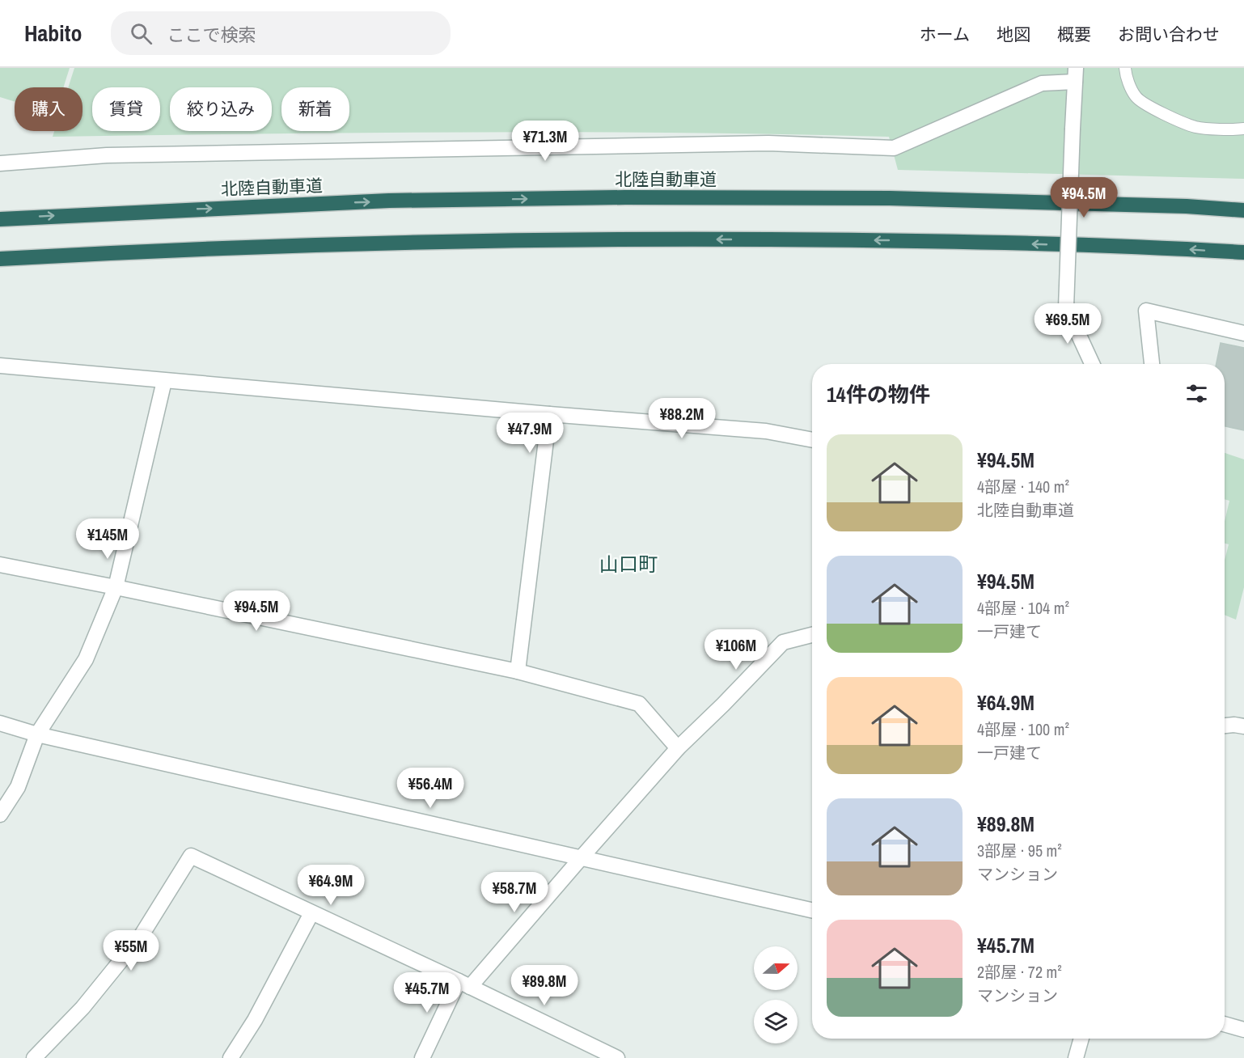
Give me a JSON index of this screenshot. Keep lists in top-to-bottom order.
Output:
{
  "streets": {
    "highway": ["北陸自動車道"]
  },
  "districts": ["山口町"],
  "north": "right",
  "page": {
    "header": "Habito",
    "search": "ここで検索",
    "nav": [
      "ホーム",
      "地図",
      "概要",
      "お問い合わせ"
    ],
    "chip": [
      "購入",
      "賃貸",
      "絞り込み",
      "新着"
    ],
    "price": [
      "¥71.3M",
      "¥94.5M",
      "¥69.5M",
      "¥88.2M",
      "¥47.9M",
      "¥145M",
      "¥94.5M",
      "¥106M",
      "¥56.4M",
      "¥64.9M",
      "¥58.7M",
      "¥55M",
      "¥89.8M",
      "¥45.7M"
    ],
    "heading": "14件の物件",
    "list": [
      {
        "name": "¥94.5M",
        "note": "4部屋 · 140 m² · 北陸自動車道"
      },
      {
        "name": "¥94.5M",
        "note": "4部屋 · 104 m² · 一戸建て"
      },
      {
        "name": "¥64.9M",
        "note": "4部屋 · 100 m² · 一戸建て"
      },
      {
        "name": "¥89.8M",
        "note": "3部屋 · 95 m² · マンション"
      },
      {
        "name": "¥45.7M",
        "note": "2部屋 · 72 m² · マンション"
      }
    ]
  }
}
